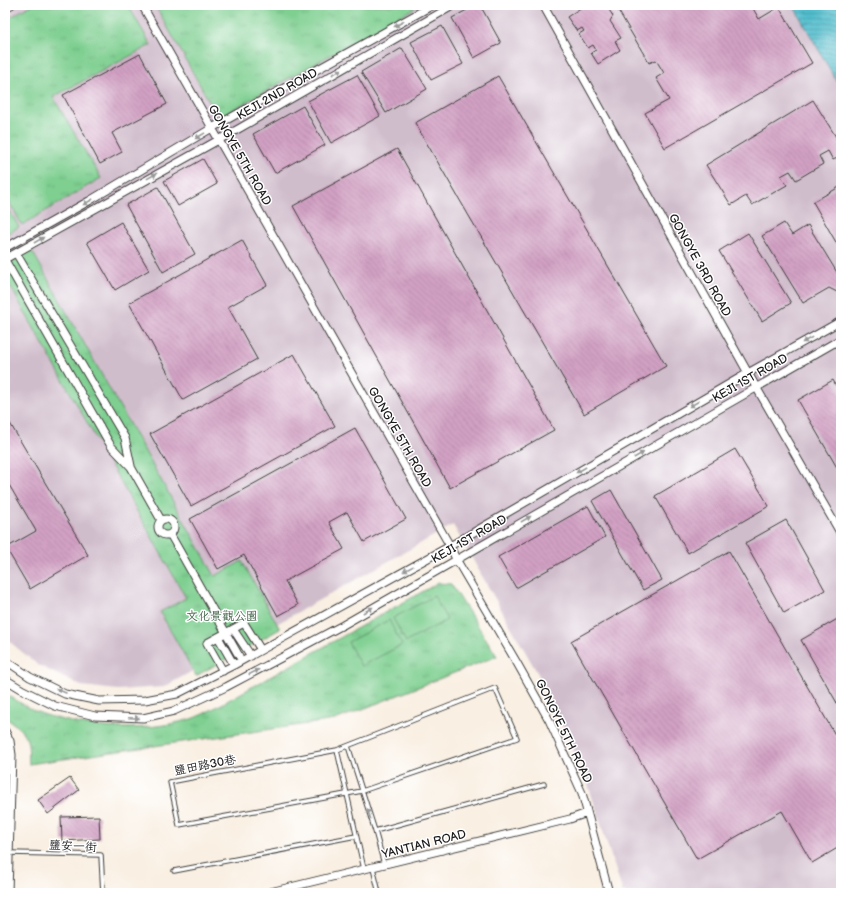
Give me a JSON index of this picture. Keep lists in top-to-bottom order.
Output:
{
  "streets": {
    "street": [
      "KEJI 2ND ROAD",
      "GONGYE 5TH ROAD",
      "GONGYE 3RD ROAD",
      "KEJI 1ST ROAD",
      "YANTIAN ROAD"
    ],
    "lane": ["鹽田路30巷", "鹽安一街"]
  },
  "crossings": [
    ["KEJI 2ND ROAD", "GONGYE 5TH ROAD"],
    ["GONGYE 5TH ROAD", "KEJI 1ST ROAD"],
    ["GONGYE 5TH ROAD", "YANTIAN ROAD"],
    ["GONGYE 3RD ROAD", "KEJI 1ST ROAD"]
  ],
  "parks": ["文化景觀公園"]
}
